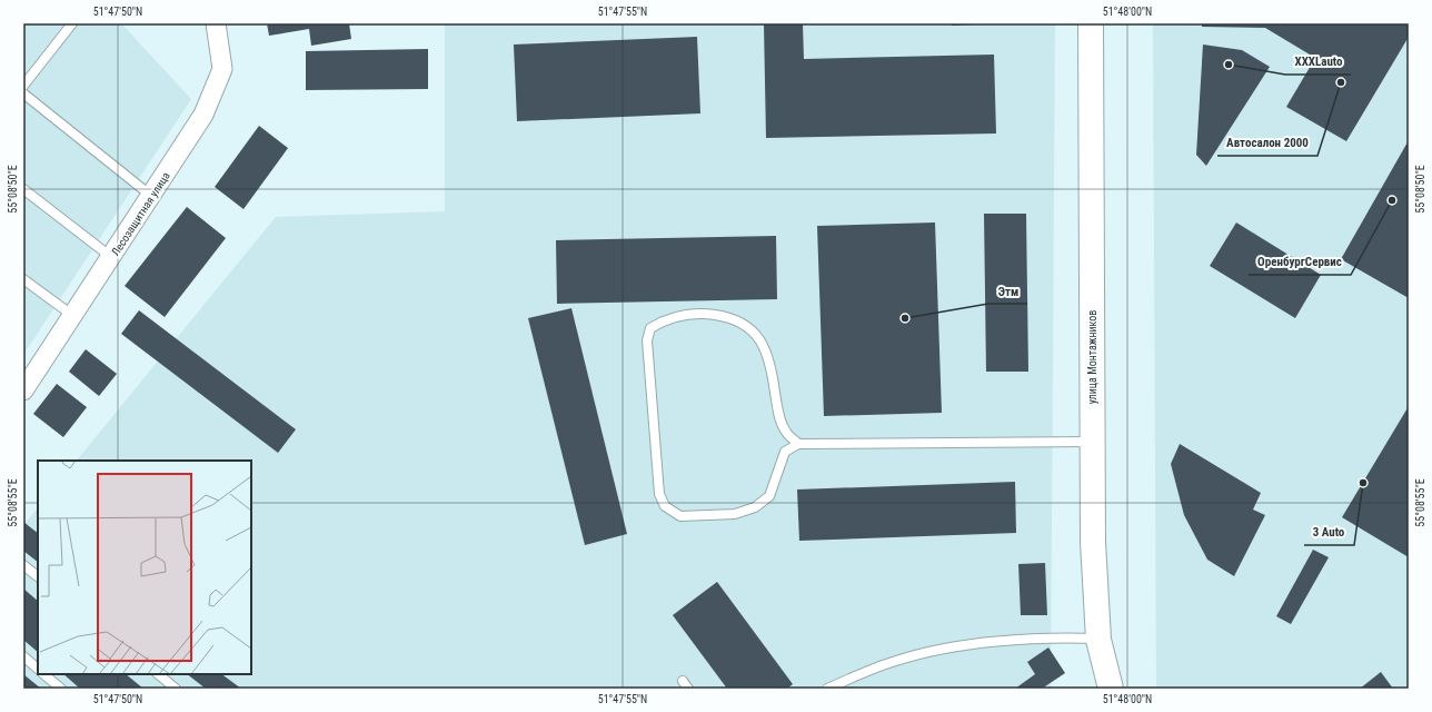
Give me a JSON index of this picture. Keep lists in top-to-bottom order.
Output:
{
  "streets": {
    "main road": ["улица Монтажников"],
    "street": ["Лесозащитная улица"]
  },
  "places": [
    "XXXLauto",
    "Автосалон 2000",
    "ОренбургСервис",
    "Этм",
    "3 Auto"
  ],
  "coordinates": [
    "51°47'50\"N",
    "51°47'55\"N",
    "51°48'00\"N",
    "55°08'50\"E",
    "55°08'55\"E"
  ]
}
